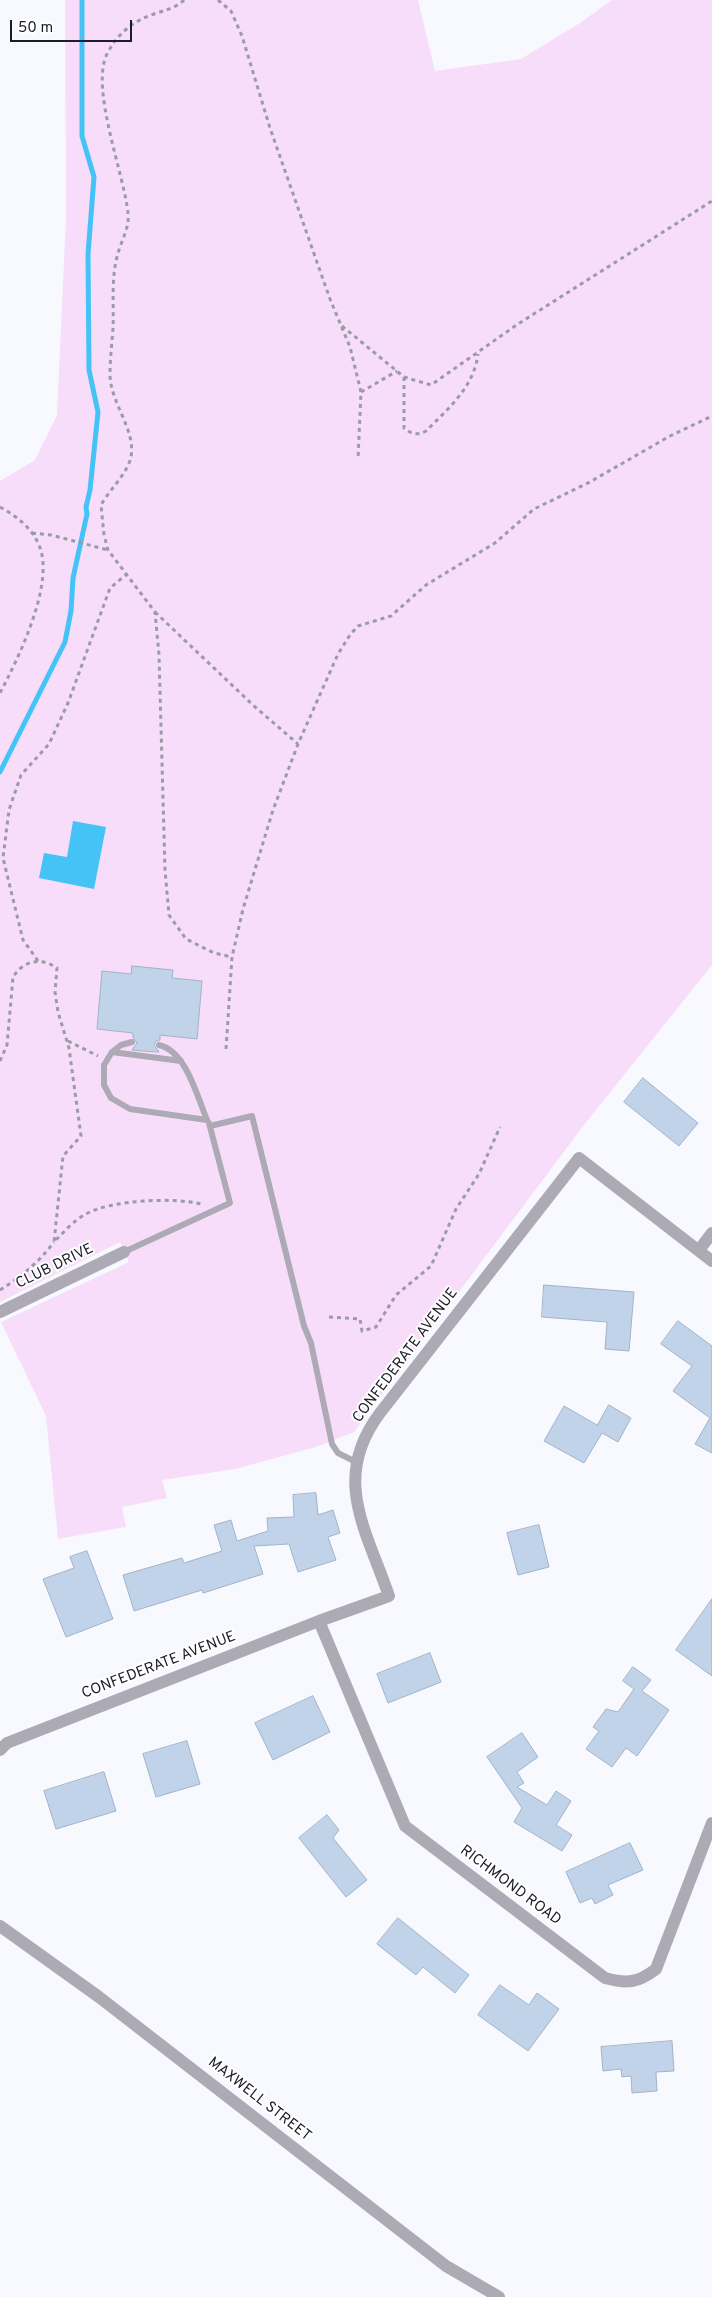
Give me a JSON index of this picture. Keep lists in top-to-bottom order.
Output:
{
  "streets": {
    "street": [
      "CLUB DRIVE",
      "CONFEDERATE AVENUE",
      "RICHMOND ROAD",
      "MAXWELL STREET"
    ]
  },
  "crossings": [
    ["CONFEDERATE AVENUE", "RICHMOND ROAD"]
  ],
  "scale_bar": "50 m"
}
